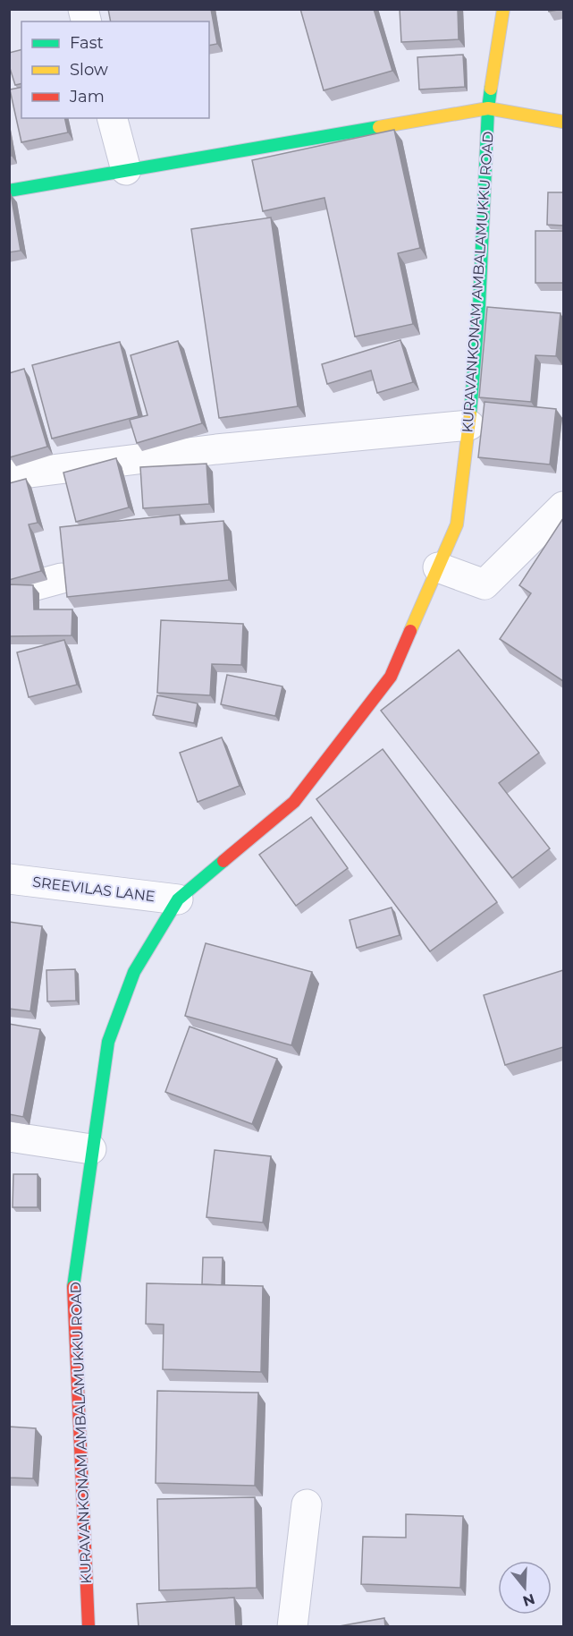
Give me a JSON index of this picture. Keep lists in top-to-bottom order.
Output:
{
  "streets": {
    "street": ["KURAVANKONAM AMBALAMUKKU ROAD", "SREEVILAS LANE"]
  },
  "crossings": [
    ["KURAVANKONAM AMBALAMUKKU ROAD", "SREEVILAS LANE"]
  ],
  "legend": ["Fast", "Slow", "Jam"],
  "north": "bottom"
}
